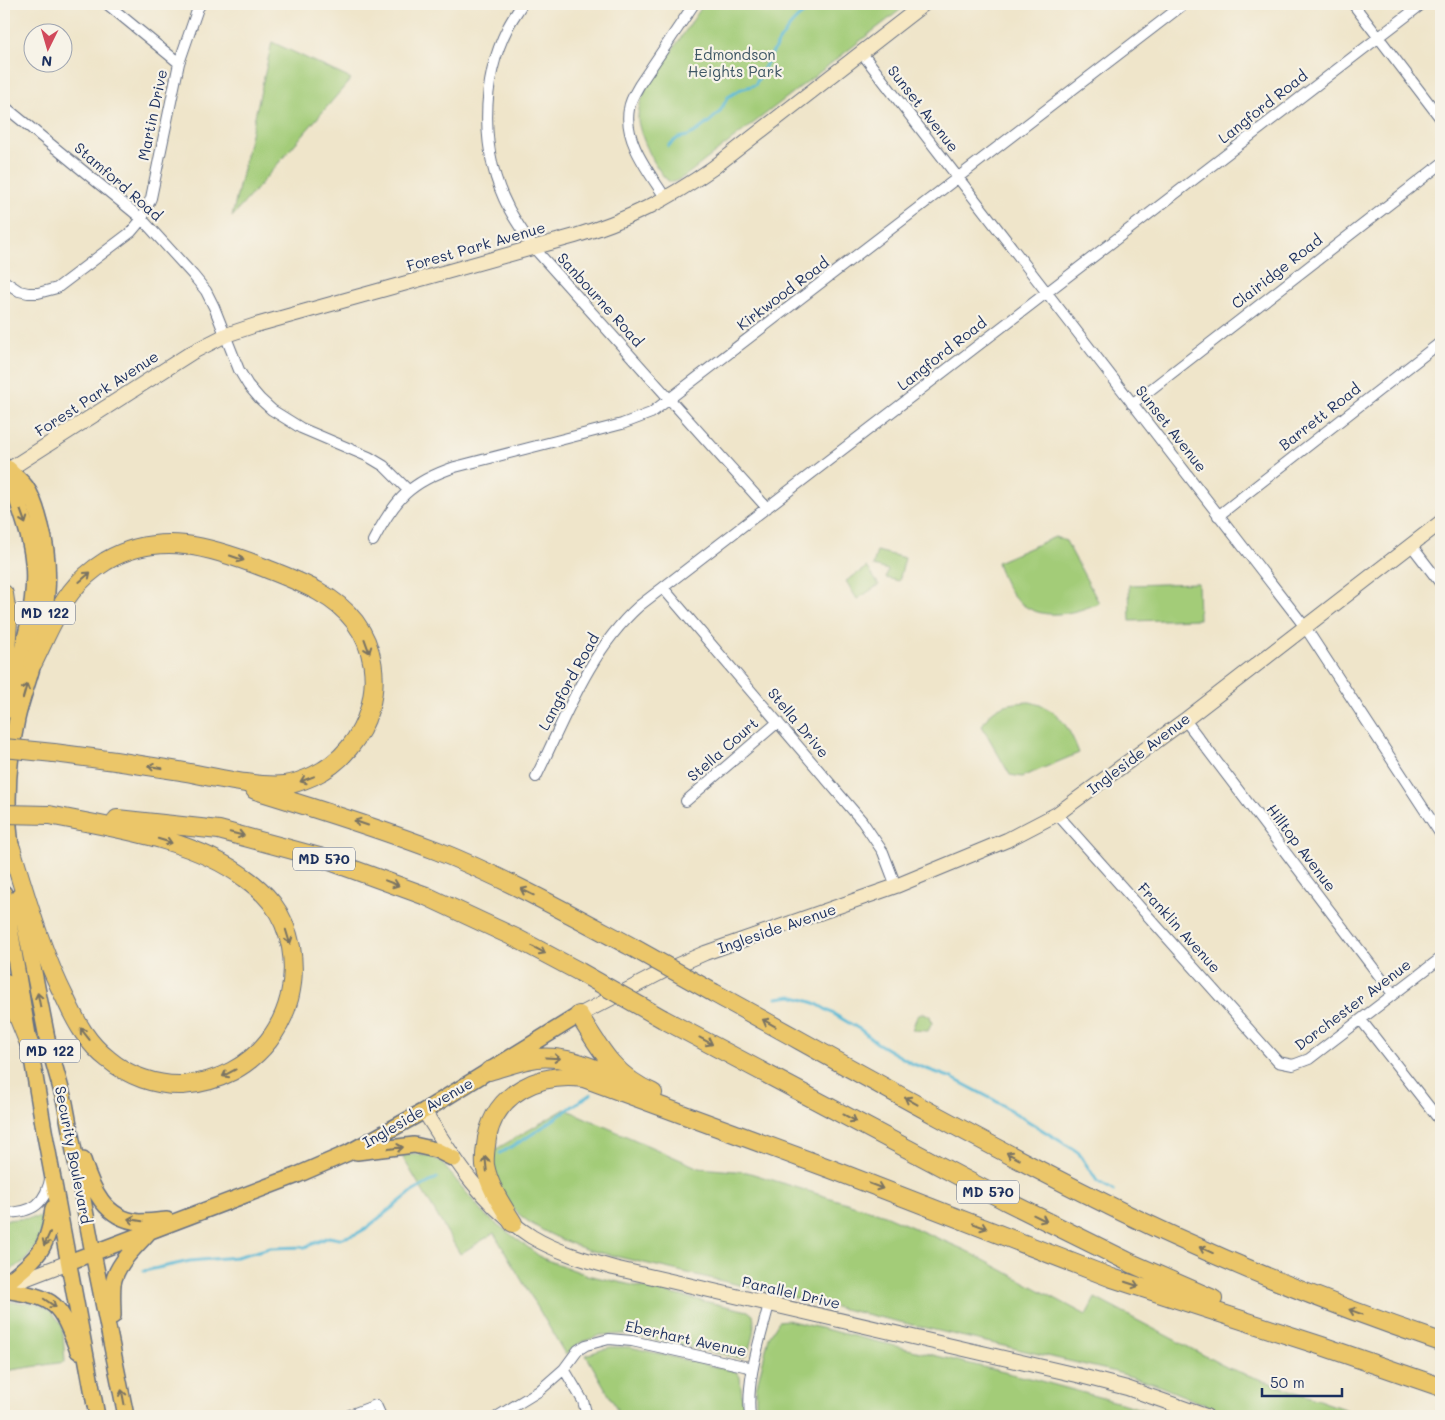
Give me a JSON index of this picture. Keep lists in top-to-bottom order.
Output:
{
  "streets": {
    "highway": ["MD 570"],
    "main road": ["MD 122", "Ingleside Avenue", "Security Boulevard"],
    "street": [
      "Langford Road",
      "Sunset Avenue",
      "Martin Drive",
      "Stamford Road",
      "Forest Park Avenue",
      "Clairidge Road",
      "Kirkwood Road",
      "Sanbourne Road",
      "Barrett Road",
      "Stella Drive",
      "Stella Court",
      "Hilltop Avenue",
      "Franklin Avenue",
      "Dorchester Avenue",
      "Parallel Drive",
      "Eberhart Avenue"
    ]
  },
  "crossings": [
    ["Langford Road", "Sunset Avenue"],
    ["Langford Road", "Sanbourne Road"],
    ["Langford Road", "Stella Drive"],
    ["Sunset Avenue", "Forest Park Avenue"],
    ["Sunset Avenue", "Clairidge Road"],
    ["Sunset Avenue", "Kirkwood Road"],
    ["Sunset Avenue", "Barrett Road"],
    ["Sunset Avenue", "Ingleside Avenue"],
    ["Martin Drive", "Stamford Road"],
    ["Stamford Road", "Forest Park Avenue"],
    ["Stamford Road", "Kirkwood Road"],
    ["Forest Park Avenue", "Sanbourne Road"],
    ["Forest Park Avenue", "MD 122"],
    ["Forest Park Avenue", "Security Boulevard"],
    ["Kirkwood Road", "Sanbourne Road"],
    ["MD 122", "Security Boulevard"],
    ["Stella Drive", "Stella Court"],
    ["Stella Drive", "Ingleside Avenue"],
    ["Ingleside Avenue", "Hilltop Avenue"],
    ["Ingleside Avenue", "Franklin Avenue"],
    ["Ingleside Avenue", "Security Boulevard"],
    ["Ingleside Avenue", "Parallel Drive"],
    ["Hilltop Avenue", "Dorchester Avenue"],
    ["Franklin Avenue", "Dorchester Avenue"]
  ],
  "parks": ["Edmondson Heights Park"],
  "scale_bar": "50 m",
  "north": "bottom"
}
